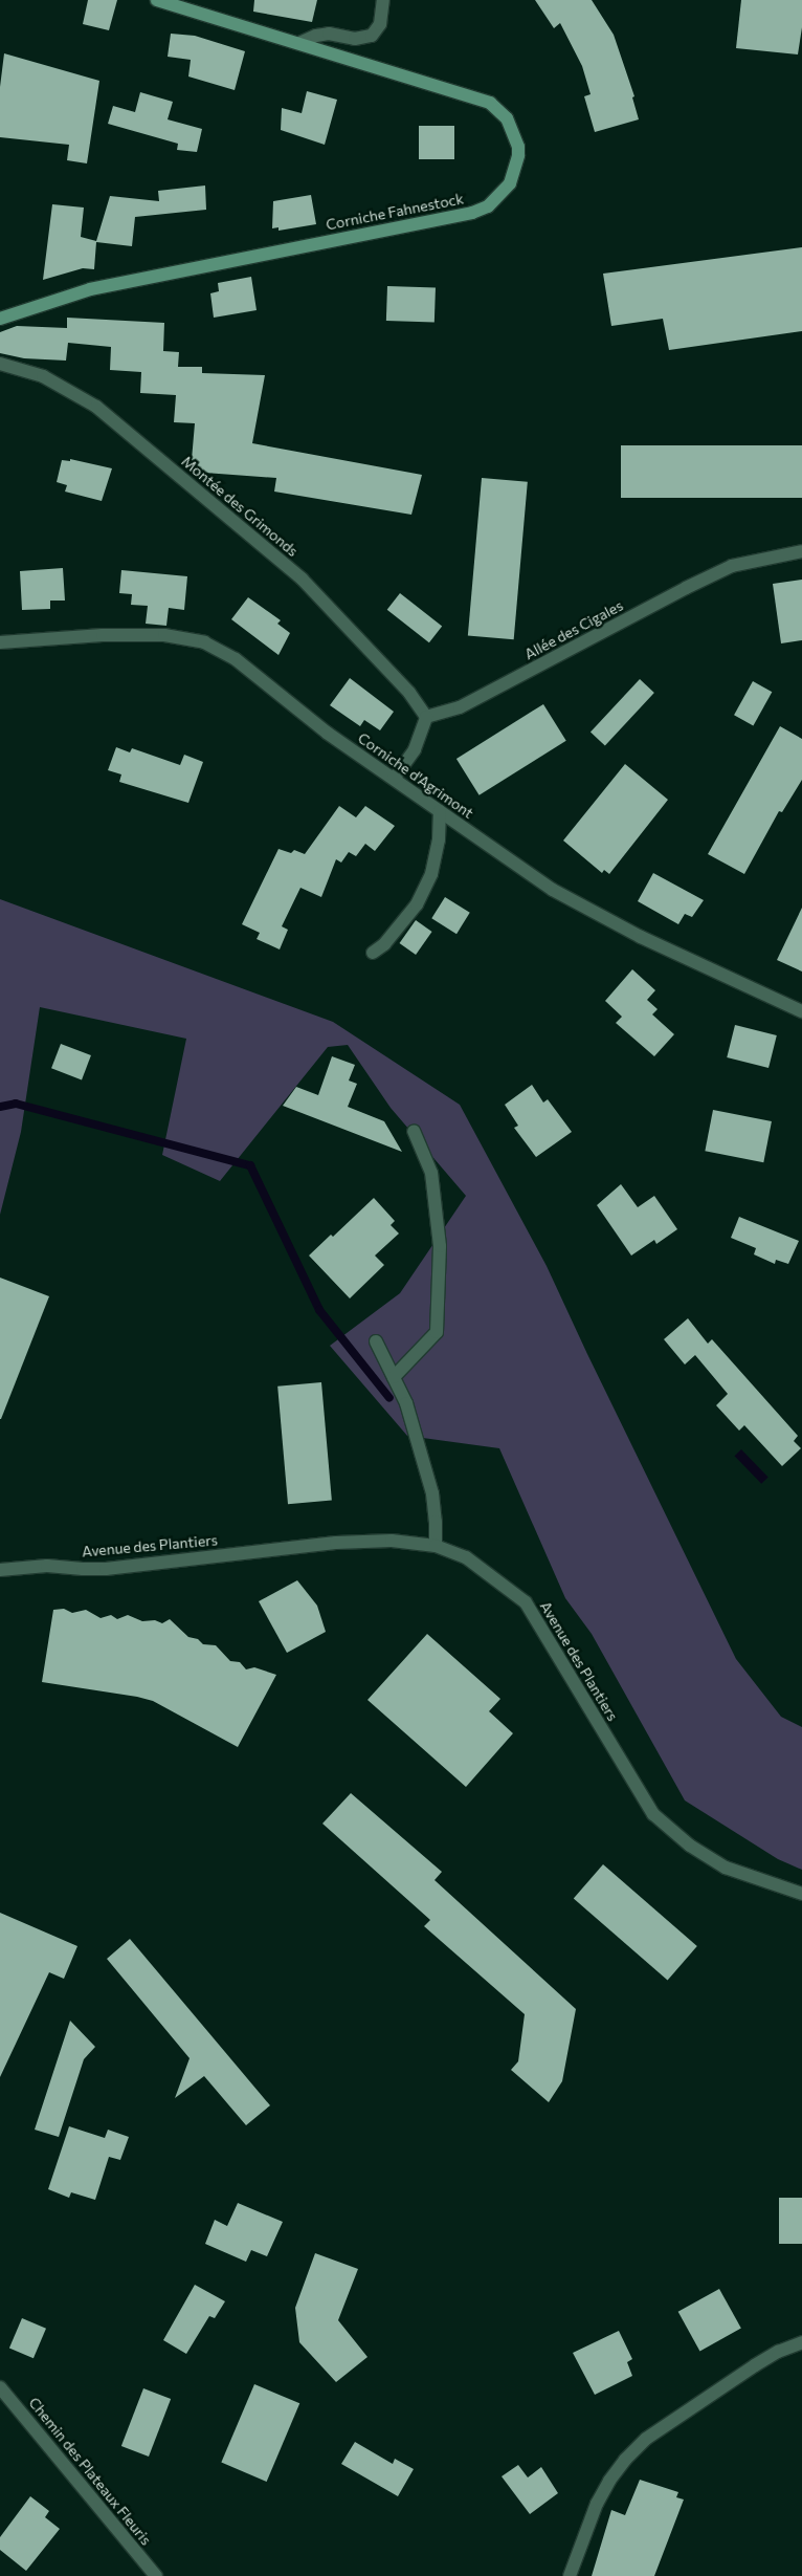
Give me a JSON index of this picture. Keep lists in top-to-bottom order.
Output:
{
  "streets": {
    "main road": ["Corniche Fahnestock"],
    "street": [
      "Montée des Grimonds",
      "Allée des Cigales",
      "Corniche d'Agrimont",
      "Avenue des Plantiers",
      "Chemin des Plateaux Fleuris"
    ]
  },
  "crossings": [
    ["Montée des Grimonds", "Allée des Cigales"]
  ]
}
